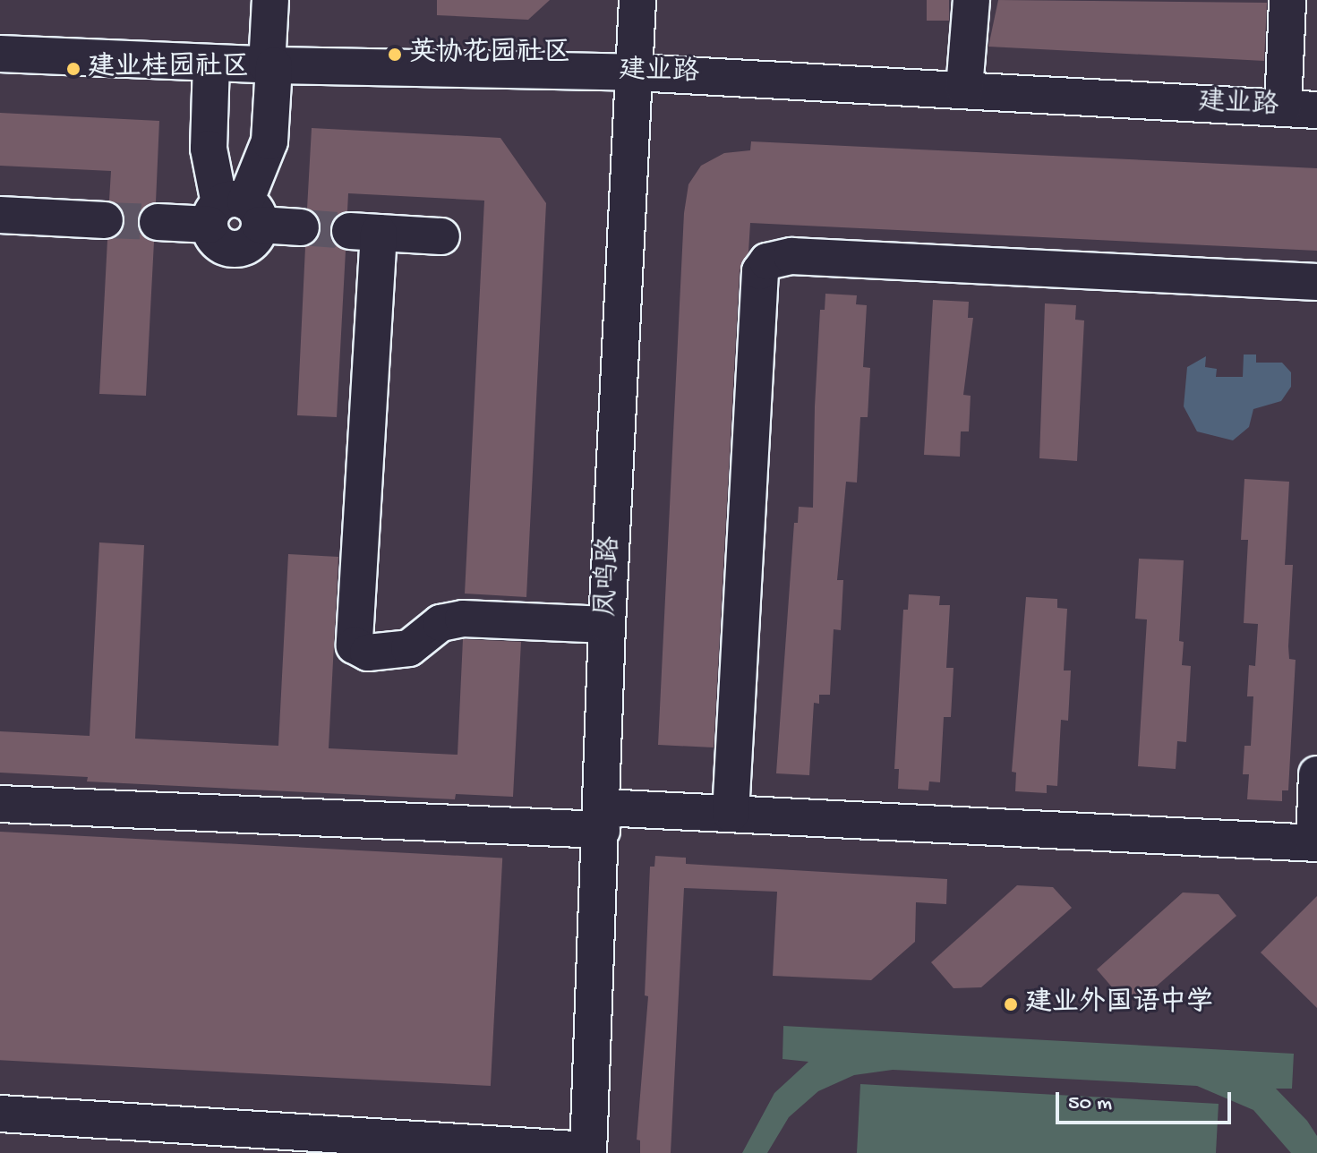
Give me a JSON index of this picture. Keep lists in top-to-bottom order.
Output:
{
  "streets": {
    "street": ["建业路", "凤鸣路"]
  },
  "crossings": [
    ["建业路", "凤鸣路"]
  ],
  "places": ["英协花园社区", "建业桂园社区", "建业外国语中学"],
  "scale_bar": "50 m"
}
